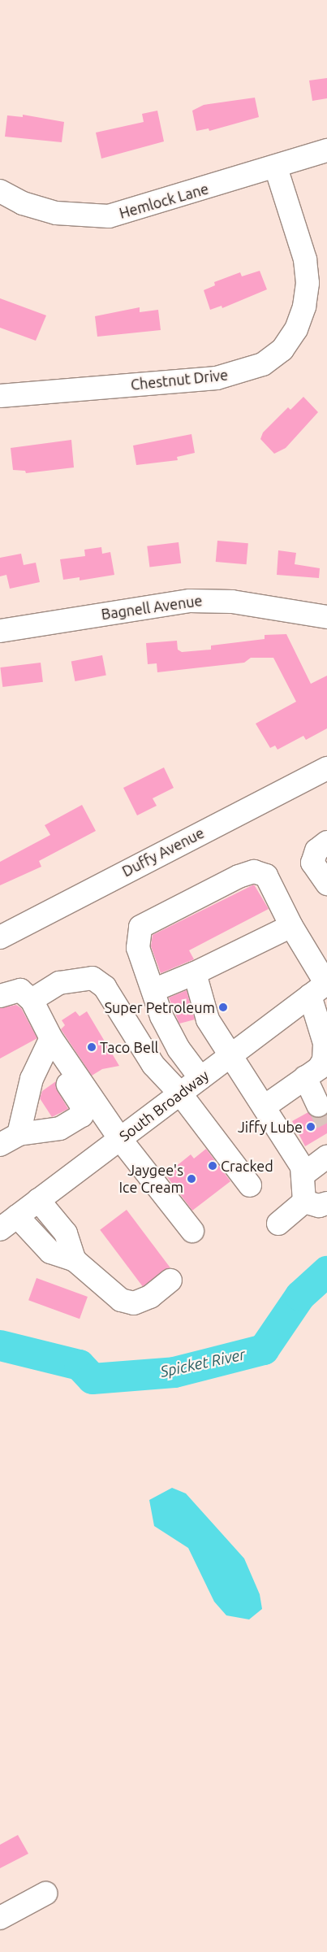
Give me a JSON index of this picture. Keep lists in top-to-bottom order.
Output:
{
  "streets": {
    "street": [
      "Hemlock Lane",
      "Chestnut Drive",
      "Bagnell Avenue",
      "Duffy Avenue",
      "South Broadway"
    ]
  },
  "crossings": [
    ["Hemlock Lane", "Chestnut Drive"]
  ],
  "water": ["Spicket River"],
  "places": [
    "Super Petroleum",
    "Taco Bell",
    "Jiffy Lube",
    "Cracked",
    "Jaygee's Ice Cream"
  ]
}
